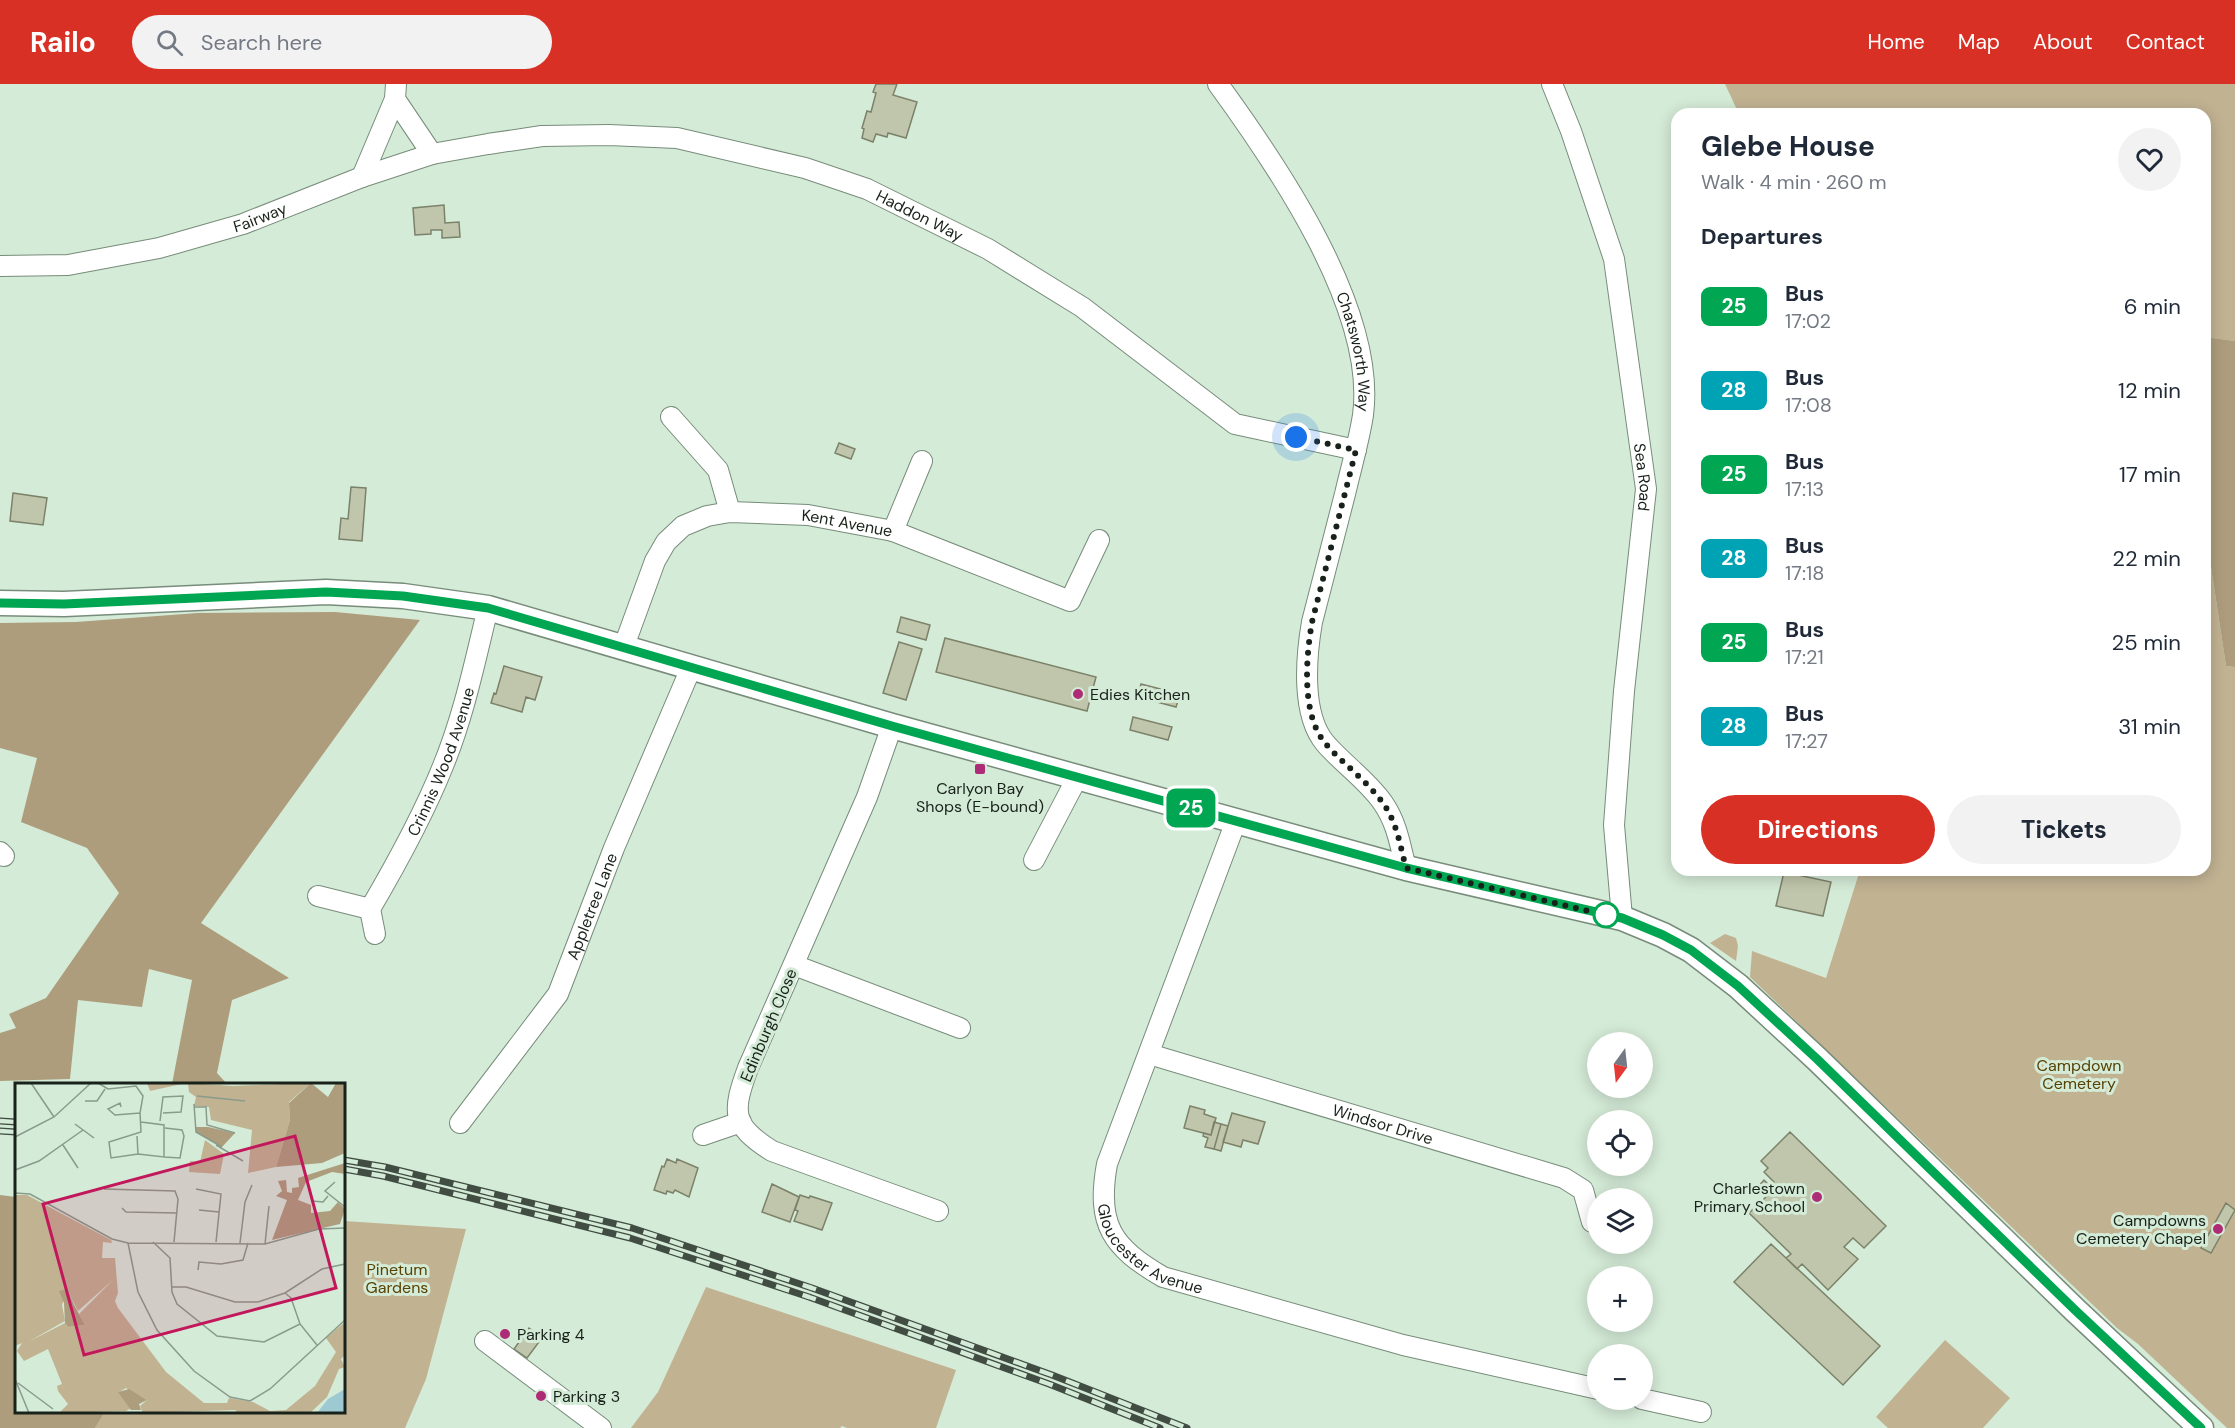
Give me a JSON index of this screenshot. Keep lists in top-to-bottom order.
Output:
{
  "streets": {
    "street": [
      "Haddon Way",
      "Fairway",
      "Chatsworth Way",
      "Sea Road",
      "Kent Avenue",
      "Crinnis Wood Avenue",
      "Appletree Lane",
      "Edinburgh Close",
      "Windsor Drive",
      "Gloucester Avenue"
    ]
  },
  "crossings": [
    ["Haddon Way", "Fairway"],
    ["Haddon Way", "Chatsworth Way"],
    ["Windsor Drive", "Gloucester Avenue"]
  ],
  "parks": ["Campdown Cemetery", "Pinetum Gardens"],
  "places": {
    "other": [
      "Edies Kitchen",
      "Charlestown Primary School",
      "Campdowns Cemetery Chapel",
      "Parking 4",
      "Parking 3"
    ],
    "transit": ["Carlyon Bay Shops (E-bound)"]
  },
  "lines": ["bus line 25"],
  "north": "bottom",
  "page": {
    "header": "Railo",
    "search": "Search here",
    "nav": [
      "Home",
      "Map",
      "About",
      "Contact"
    ],
    "on_map": "25",
    "heading": [
      ["Glebe House", "Walk · 4 min · 260 m"],
      "Departures"
    ],
    "list": [
      {
        "mark": "25",
        "name": "Bus",
        "note": "17:02",
        "value": "6 min"
      },
      {
        "mark": "28",
        "name": "Bus",
        "note": "17:08",
        "value": "12 min"
      },
      {
        "mark": "25",
        "name": "Bus",
        "note": "17:13",
        "value": "17 min"
      },
      {
        "mark": "28",
        "name": "Bus",
        "note": "17:18",
        "value": "22 min"
      },
      {
        "mark": "25",
        "name": "Bus",
        "note": "17:21",
        "value": "25 min"
      },
      {
        "mark": "28",
        "name": "Bus",
        "note": "17:27",
        "value": "31 min"
      }
    ],
    "buttons": ["Directions", "Tickets"],
    "map_buttons": ["+", "−"]
  }
}
